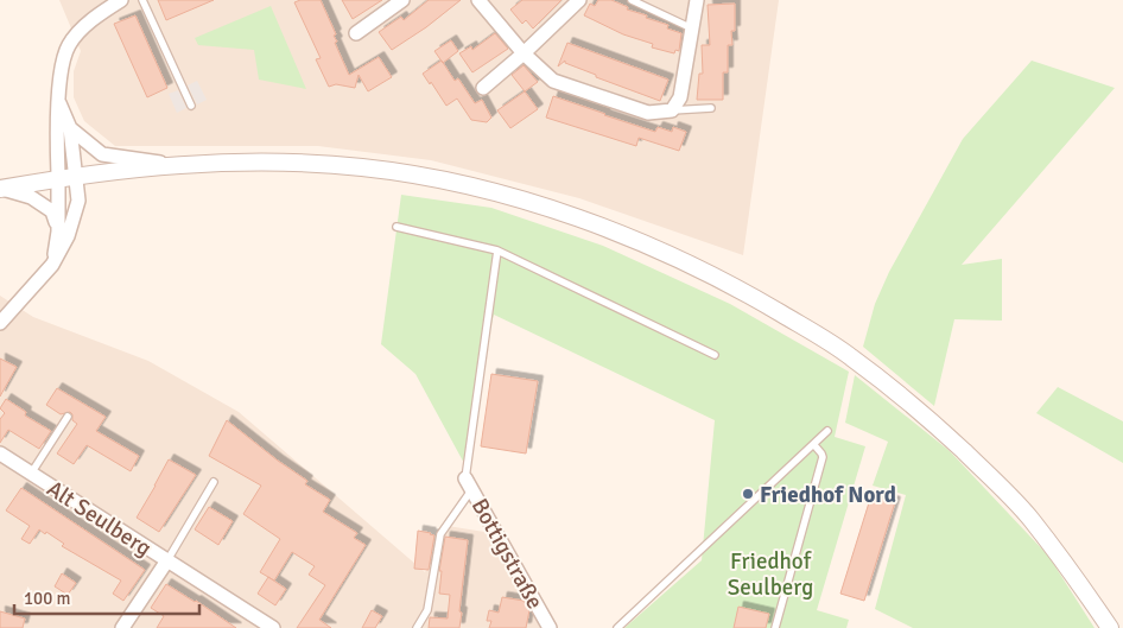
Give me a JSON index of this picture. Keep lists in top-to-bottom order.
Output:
{
  "streets": {
    "street": ["Alt Seulberg", "Bottigstraße"]
  },
  "parks": ["Friedhof Seulberg"],
  "places": ["Friedhof Nord"],
  "scale_bar": "100 m"
}
